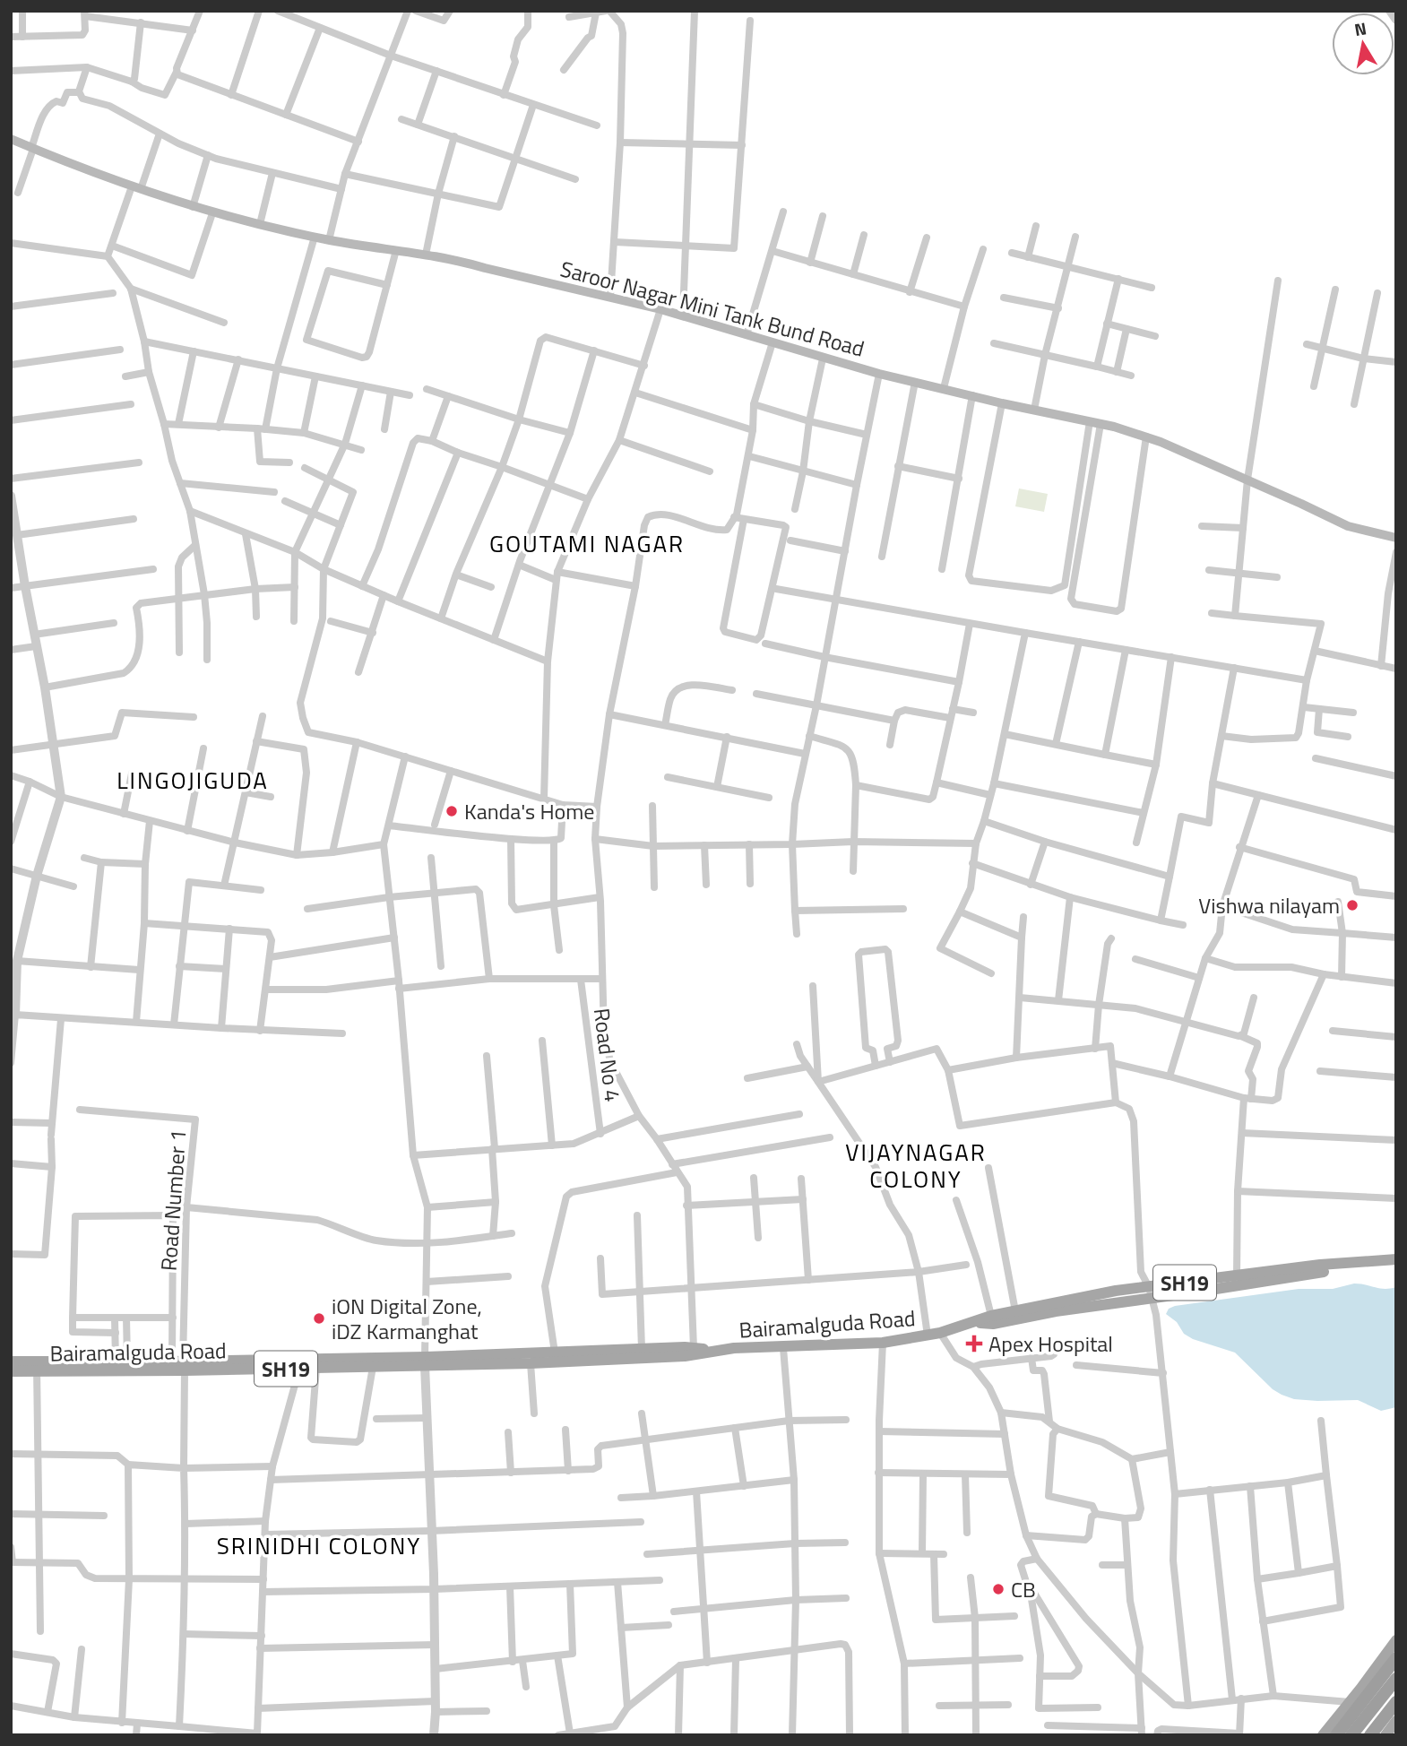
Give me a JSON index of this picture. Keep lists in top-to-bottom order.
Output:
{
  "streets": {
    "main road": ["Saroor Nagar Mini Tank Bund Road", "SH19", "Bairamalguda Road"],
    "street": ["Road No 4", "Road Number 1"]
  },
  "crossings": [
    ["Road Number 1", "Bairamalguda Road"]
  ],
  "districts": [
    "GOUTAMI NAGAR",
    "LINGOJIGUDA",
    "VIJAYNAGAR COLONY",
    "SRINIDHI COLONY"
  ],
  "places": {
    "other": [
      "Kanda's Home",
      "Vishwa nilayam",
      "iON Digital Zone, iDZ Karmanghat",
      "CB"
    ],
    "health": ["Apex Hospital"]
  },
  "north": "top"
}
